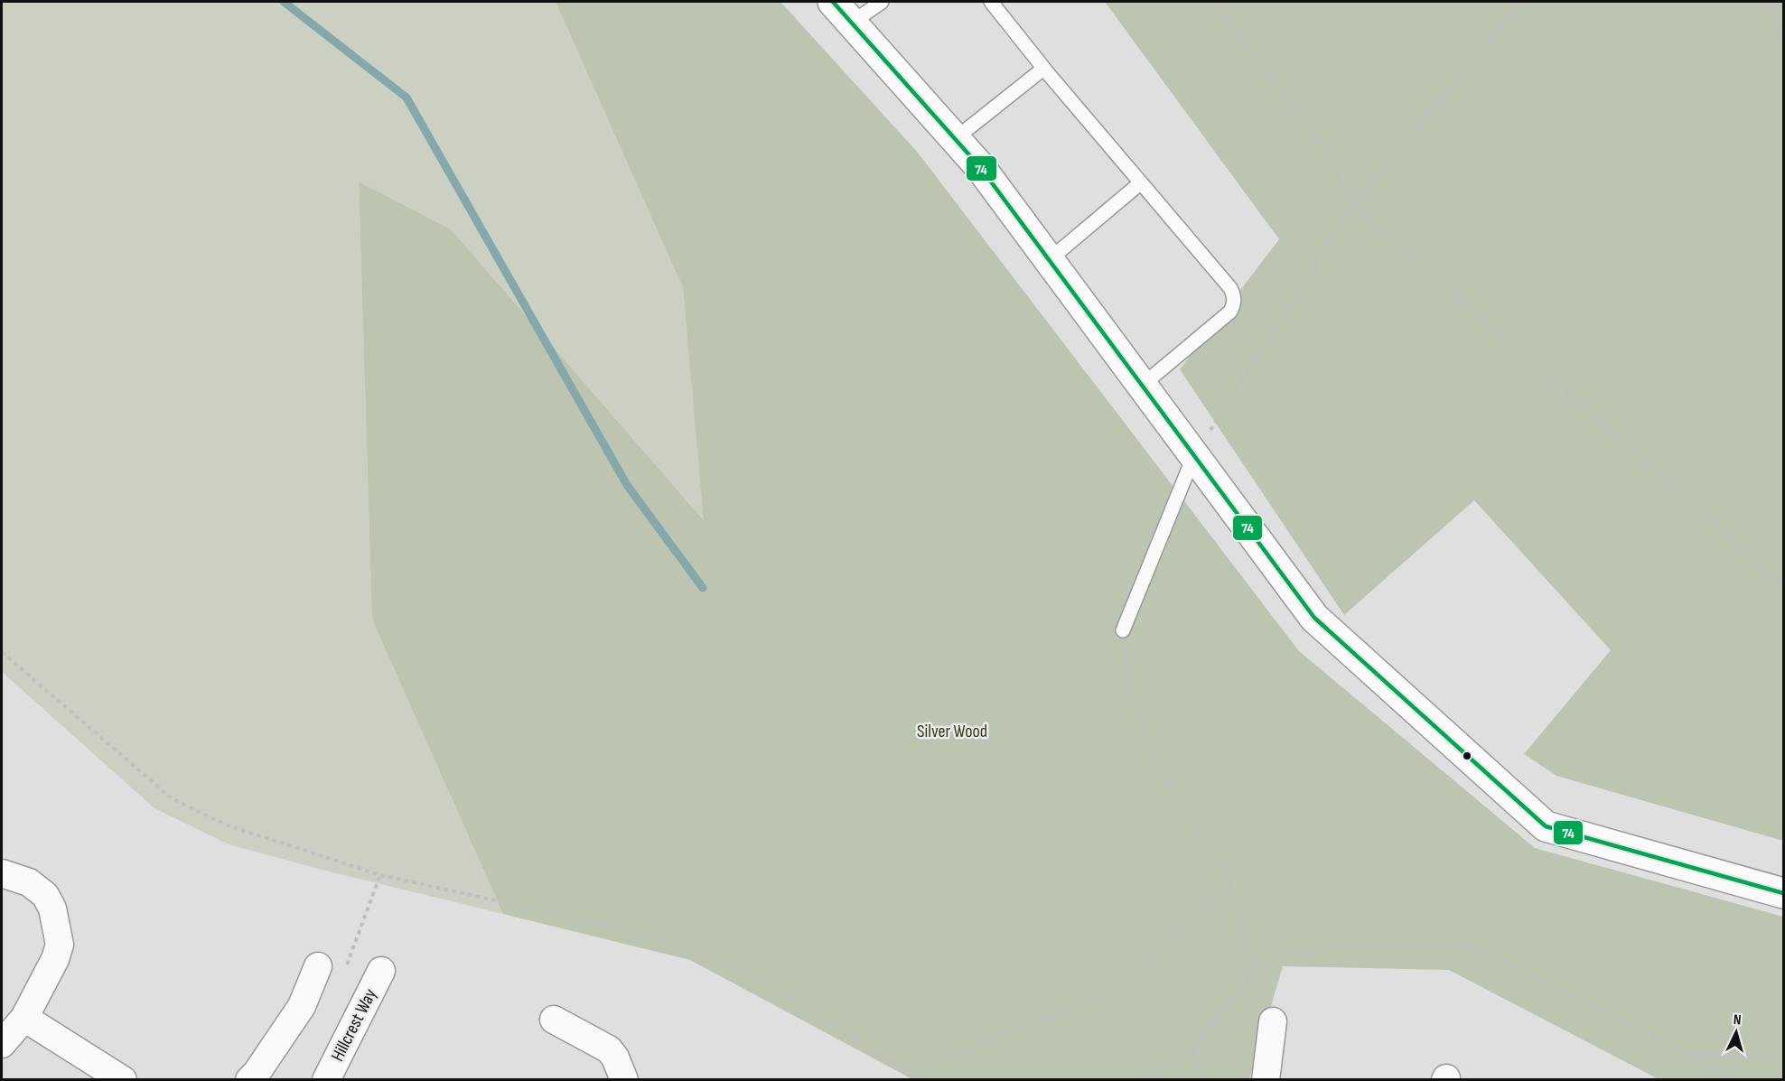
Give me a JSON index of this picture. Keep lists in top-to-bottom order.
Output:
{
  "streets": {
    "street": ["Hillcrest Way"]
  },
  "parks": ["Silver Wood"],
  "lines": ["transit line 74"],
  "north": "top"
}
